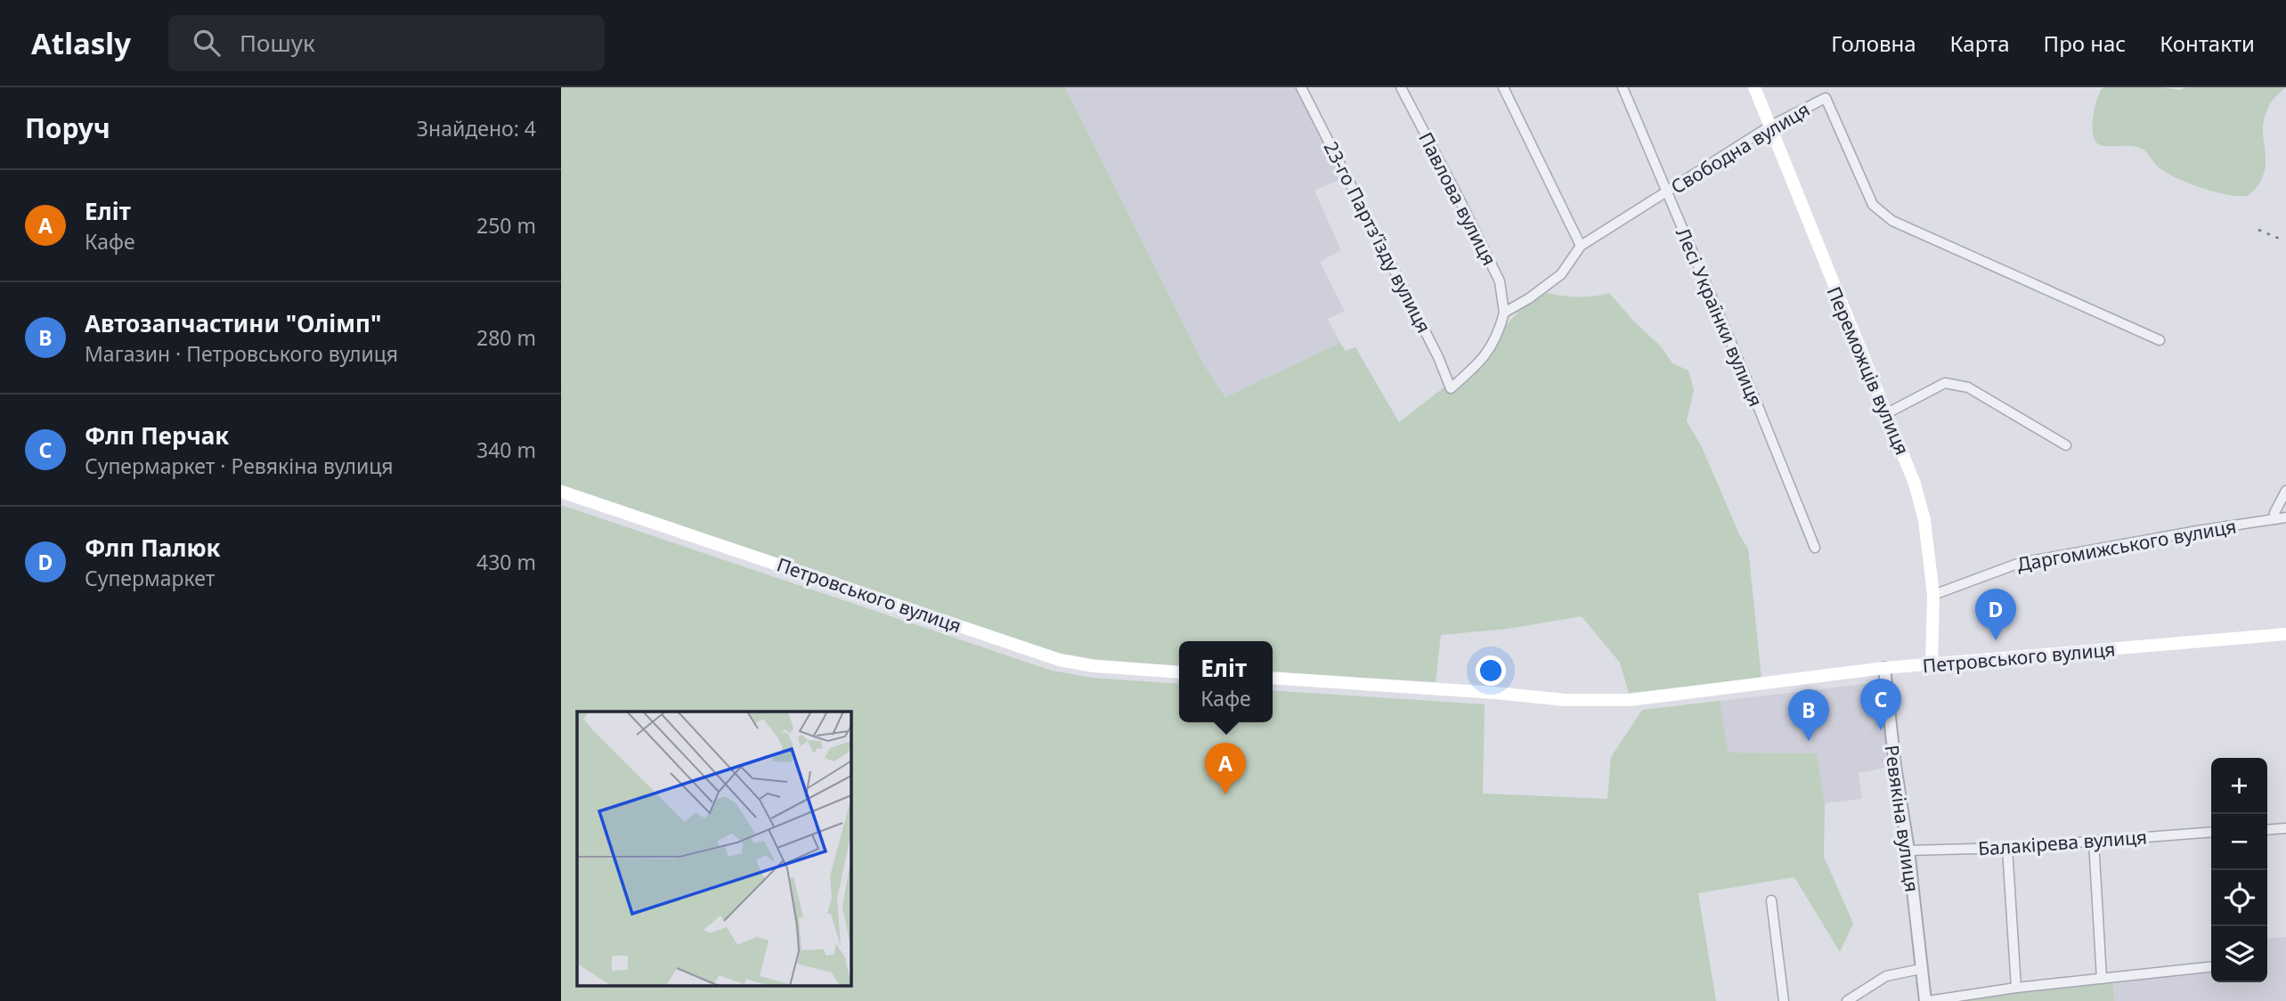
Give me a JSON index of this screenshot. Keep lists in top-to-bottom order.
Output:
{
  "streets": {
    "main road": ["Переможців вулиця", "Петровського вулиця"],
    "street": [
      "Свободна вулиця",
      "Павлова вулиця",
      "23-го Партз’їзду вулиця",
      "Лесі Українки вулиця",
      "Даргомижського вулиця",
      "Ревякіна вулиця",
      "Балакірева вулиця"
    ]
  },
  "crossings": [
    ["Свободна вулиця", "Павлова вулиця"],
    ["Свободна вулиця", "23-го Партз’їзду вулиця"],
    ["Свободна вулиця", "Лесі Українки вулиця"],
    ["Свободна вулиця", "Переможців вулиця"],
    ["Павлова вулиця", "23-го Партз’їзду вулиця"],
    ["Переможців вулиця", "Даргомижського вулиця"],
    ["Переможців вулиця", "Петровського вулиця"],
    ["Петровського вулиця", "Ревякіна вулиця"],
    ["Ревякіна вулиця", "Балакірева вулиця"]
  ],
  "page": {
    "header": "Atlasly",
    "search": "Пошук",
    "nav": [
      "Головна",
      "Карта",
      "Про нас",
      "Контакти"
    ],
    "heading": ["Поруч", "Знайдено: 4"],
    "list": [
      {
        "mark": "A",
        "name": "Еліт",
        "note": "Кафе",
        "value": "250 m"
      },
      {
        "mark": "B",
        "name": "Автозапчастини \"Олімп\"",
        "note": "Магазин · Петровського вулиця",
        "value": "280 m"
      },
      {
        "mark": "C",
        "name": "Флп Перчак",
        "note": "Супермаркет · Ревякіна вулиця",
        "value": "340 m"
      },
      {
        "mark": "D",
        "name": "Флп Палюк",
        "note": "Супермаркет",
        "value": "430 m"
      }
    ],
    "pins": [
      "D",
      "C",
      "B",
      "A"
    ],
    "popup": ["Еліт", "Кафе"],
    "map_buttons": ["+", "−"]
  }
}
